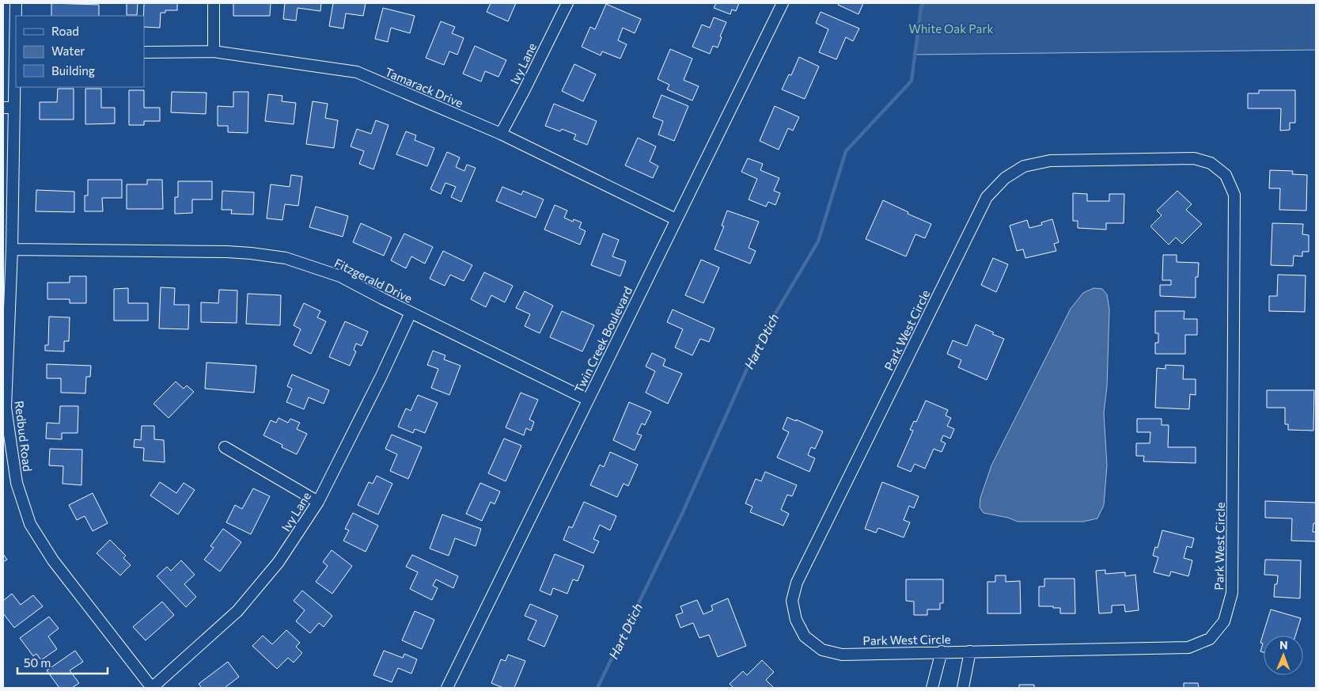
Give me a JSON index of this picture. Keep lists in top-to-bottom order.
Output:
{
  "streets": {
    "street": [
      "Ivy Lane",
      "Tamarack Drive",
      "Fitzgerald Drive",
      "Park West Circle",
      "Twin Creek Boulevard",
      "Redbud Road"
    ]
  },
  "crossings": [
    ["Ivy Lane", "Tamarack Drive"],
    ["Ivy Lane", "Fitzgerald Drive"],
    ["Ivy Lane", "Redbud Road"],
    ["Tamarack Drive", "Twin Creek Boulevard"],
    ["Fitzgerald Drive", "Twin Creek Boulevard"],
    ["Fitzgerald Drive", "Redbud Road"]
  ],
  "water": ["Hart Dtich"],
  "parks": ["White Oak Park"],
  "legend": ["Road", "Water", "Building"],
  "scale_bar": "50 m",
  "north": "top"
}
